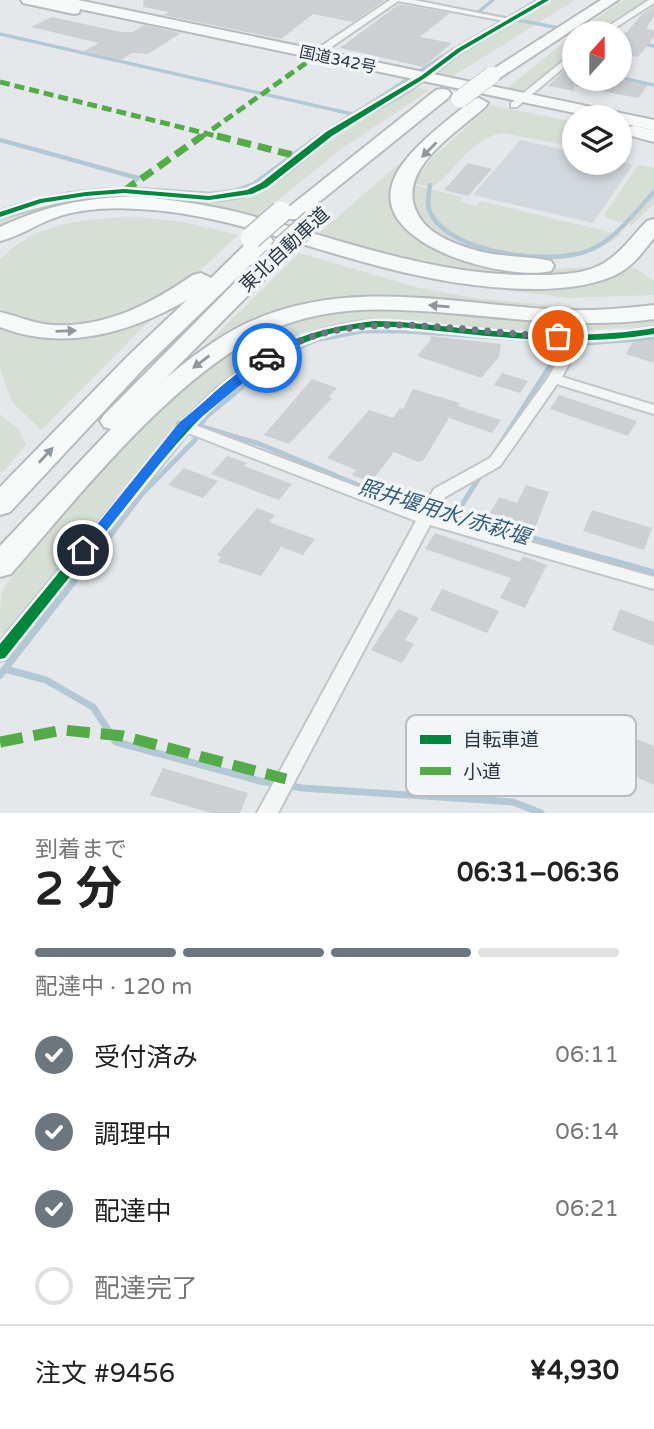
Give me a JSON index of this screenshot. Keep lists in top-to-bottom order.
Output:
{
  "streets": {
    "highway": ["国道342号", "東北自動車道"]
  },
  "water": ["照井堰用水/赤萩堰"],
  "legend": ["自転車道", "小道"],
  "north": "top",
  "page": {
    "heading": ["2 分", "到着まで", "06:31–06:36"],
    "panel": ["注文 #9456", "¥4,930"],
    "bar": "配達中 · 120 m",
    "list": [
      ["受付済み", "06:11"],
      ["調理中", "06:14"],
      ["配達中", "06:21"],
      "配達完了"
    ]
  }
}
